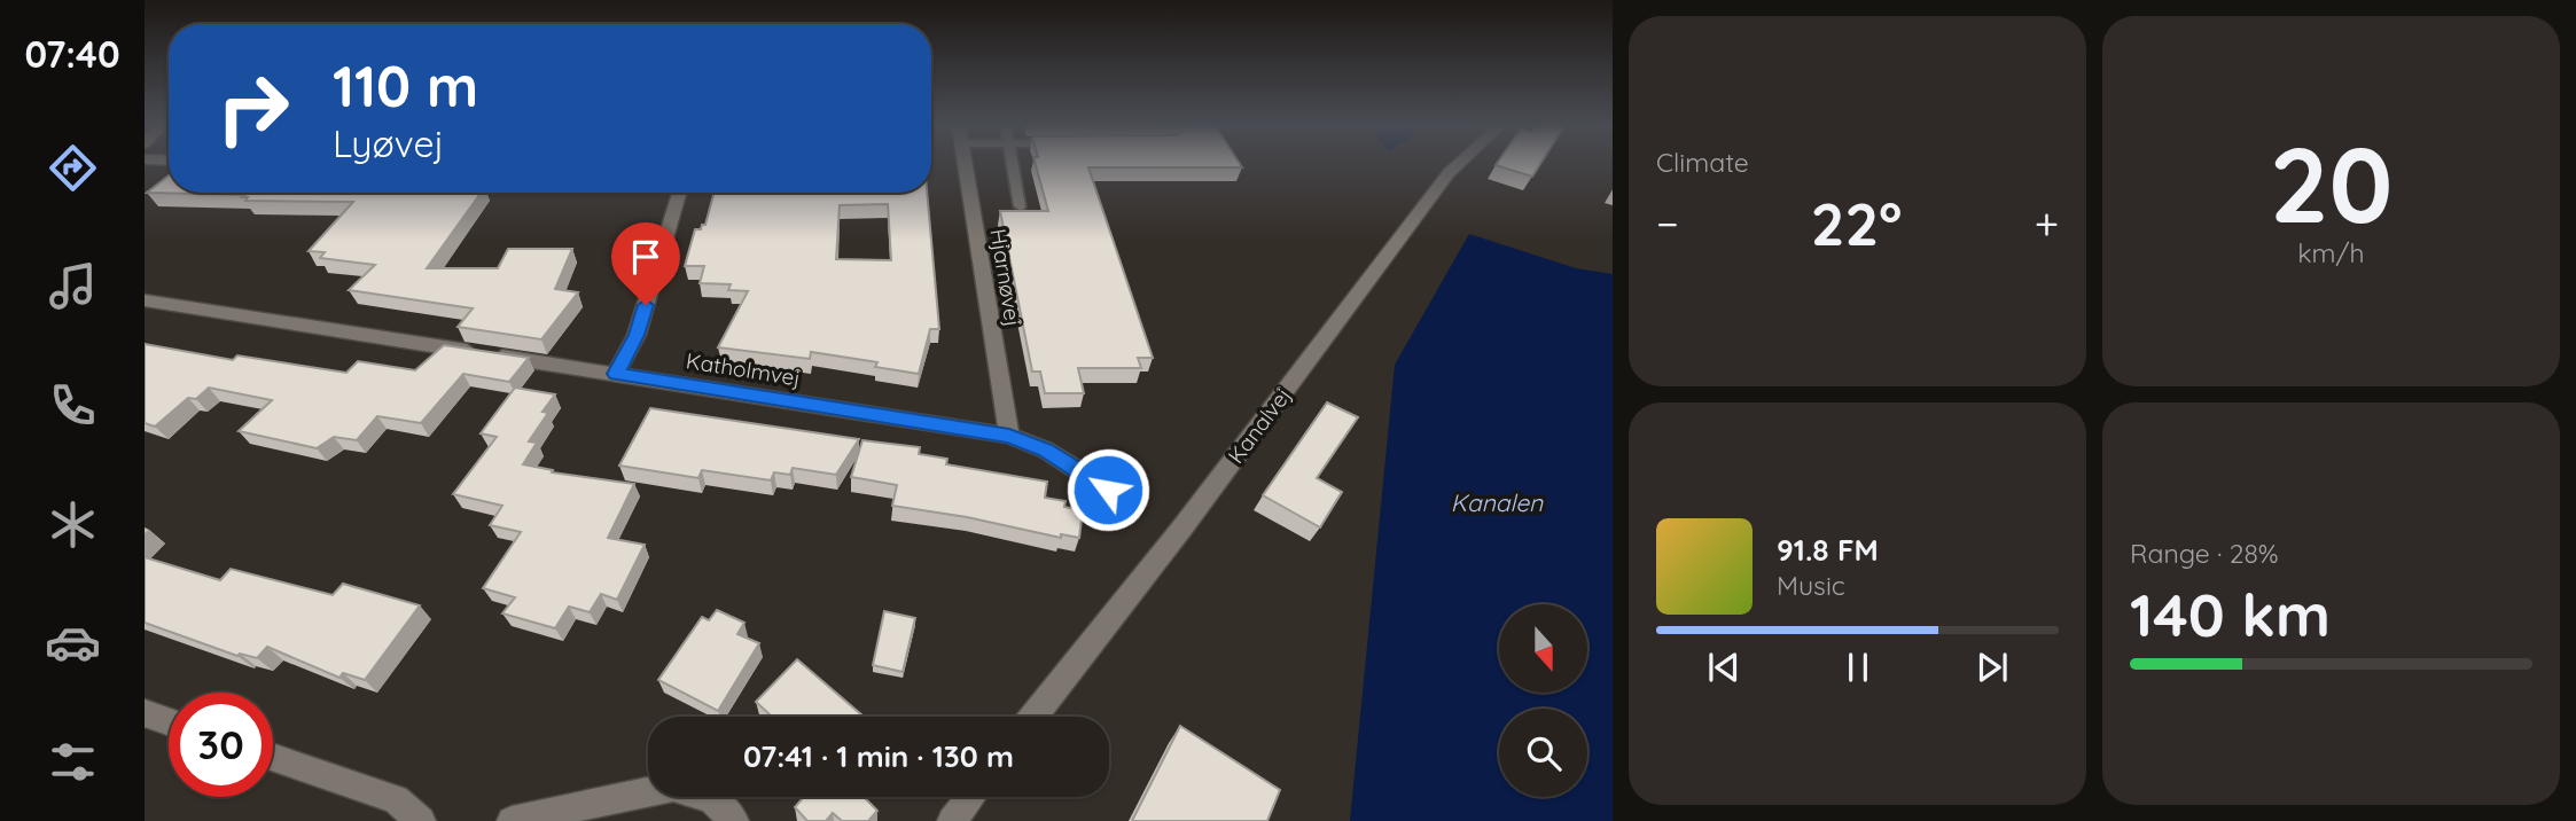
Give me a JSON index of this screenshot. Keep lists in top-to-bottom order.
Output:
{
  "streets": {
    "street": ["Hjarnøvej", "Katholmvej", "Kanalvej"]
  },
  "crossings": [
    ["Hjarnøvej", "Katholmvej"]
  ],
  "water": ["Kanalen"],
  "north": "bottom",
  "page": {
    "tabs": "07:40",
    "tile": [
      "Climate",
      ["20", "km/h"],
      ["Range · 28%", "140 km"]
    ],
    "turn": ["110 m", "Lyøvej"],
    "heat": ["−", "22°", "+"],
    "song": ["91.8 FM", "Music"],
    "limit": "30",
    "trip": "07:41 · 1 min · 130 m"
  }
}
